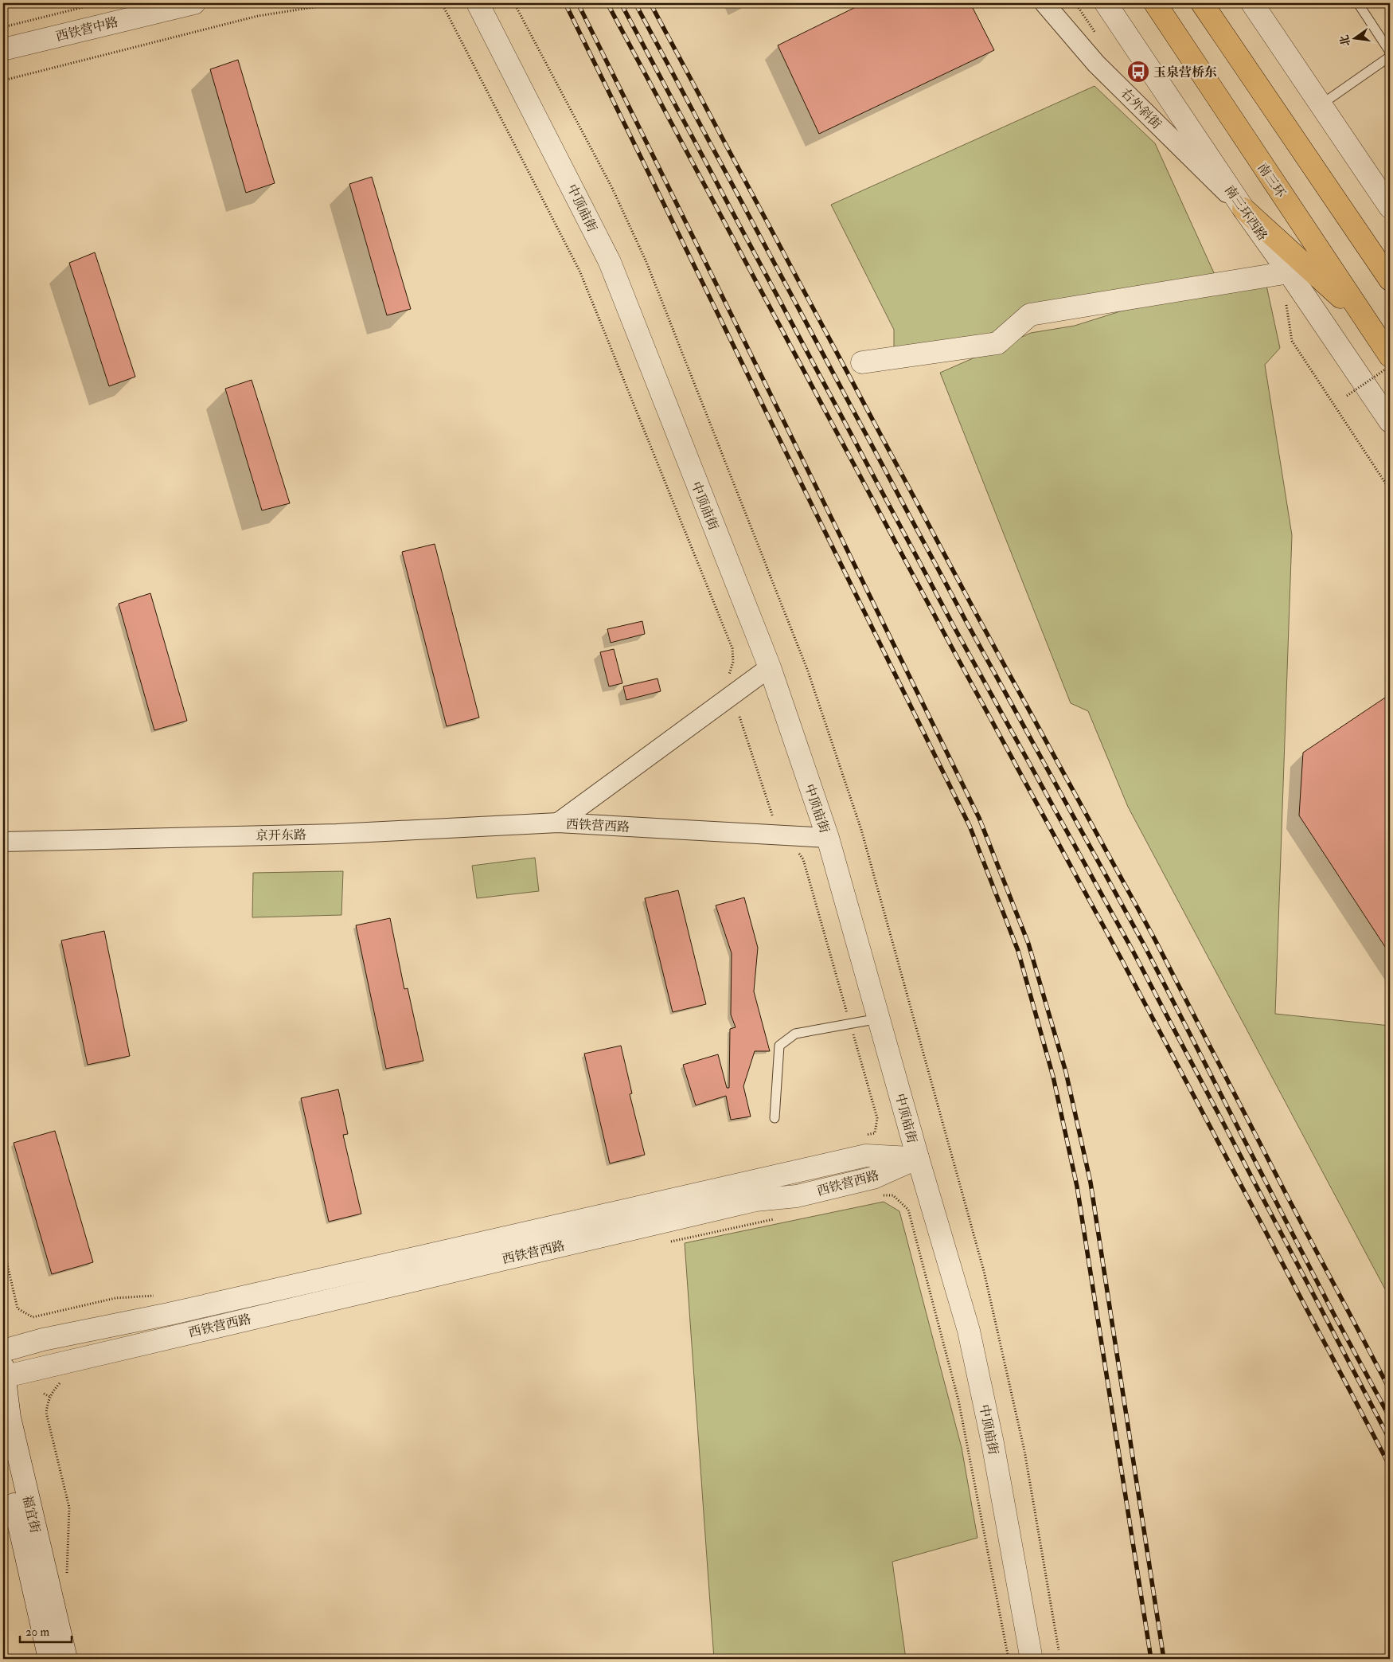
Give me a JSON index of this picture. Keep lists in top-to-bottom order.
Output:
{
  "streets": {
    "highway": ["南三环"],
    "street": [
      "西铁营中路",
      "右外斜街",
      "中顶庙街",
      "南三环西路",
      "西铁营西路",
      "京开东路",
      "福宜街"
    ]
  },
  "crossings": [
    ["右外斜街", "南三环西路"],
    ["中顶庙街", "西铁营西路"],
    ["西铁营西路", "京开东路"],
    ["西铁营西路", "福宜街"]
  ],
  "places": {
    "bus stop": ["玉泉营桥东"]
  },
  "scale_bar": "20 m",
  "north": "left"
}
